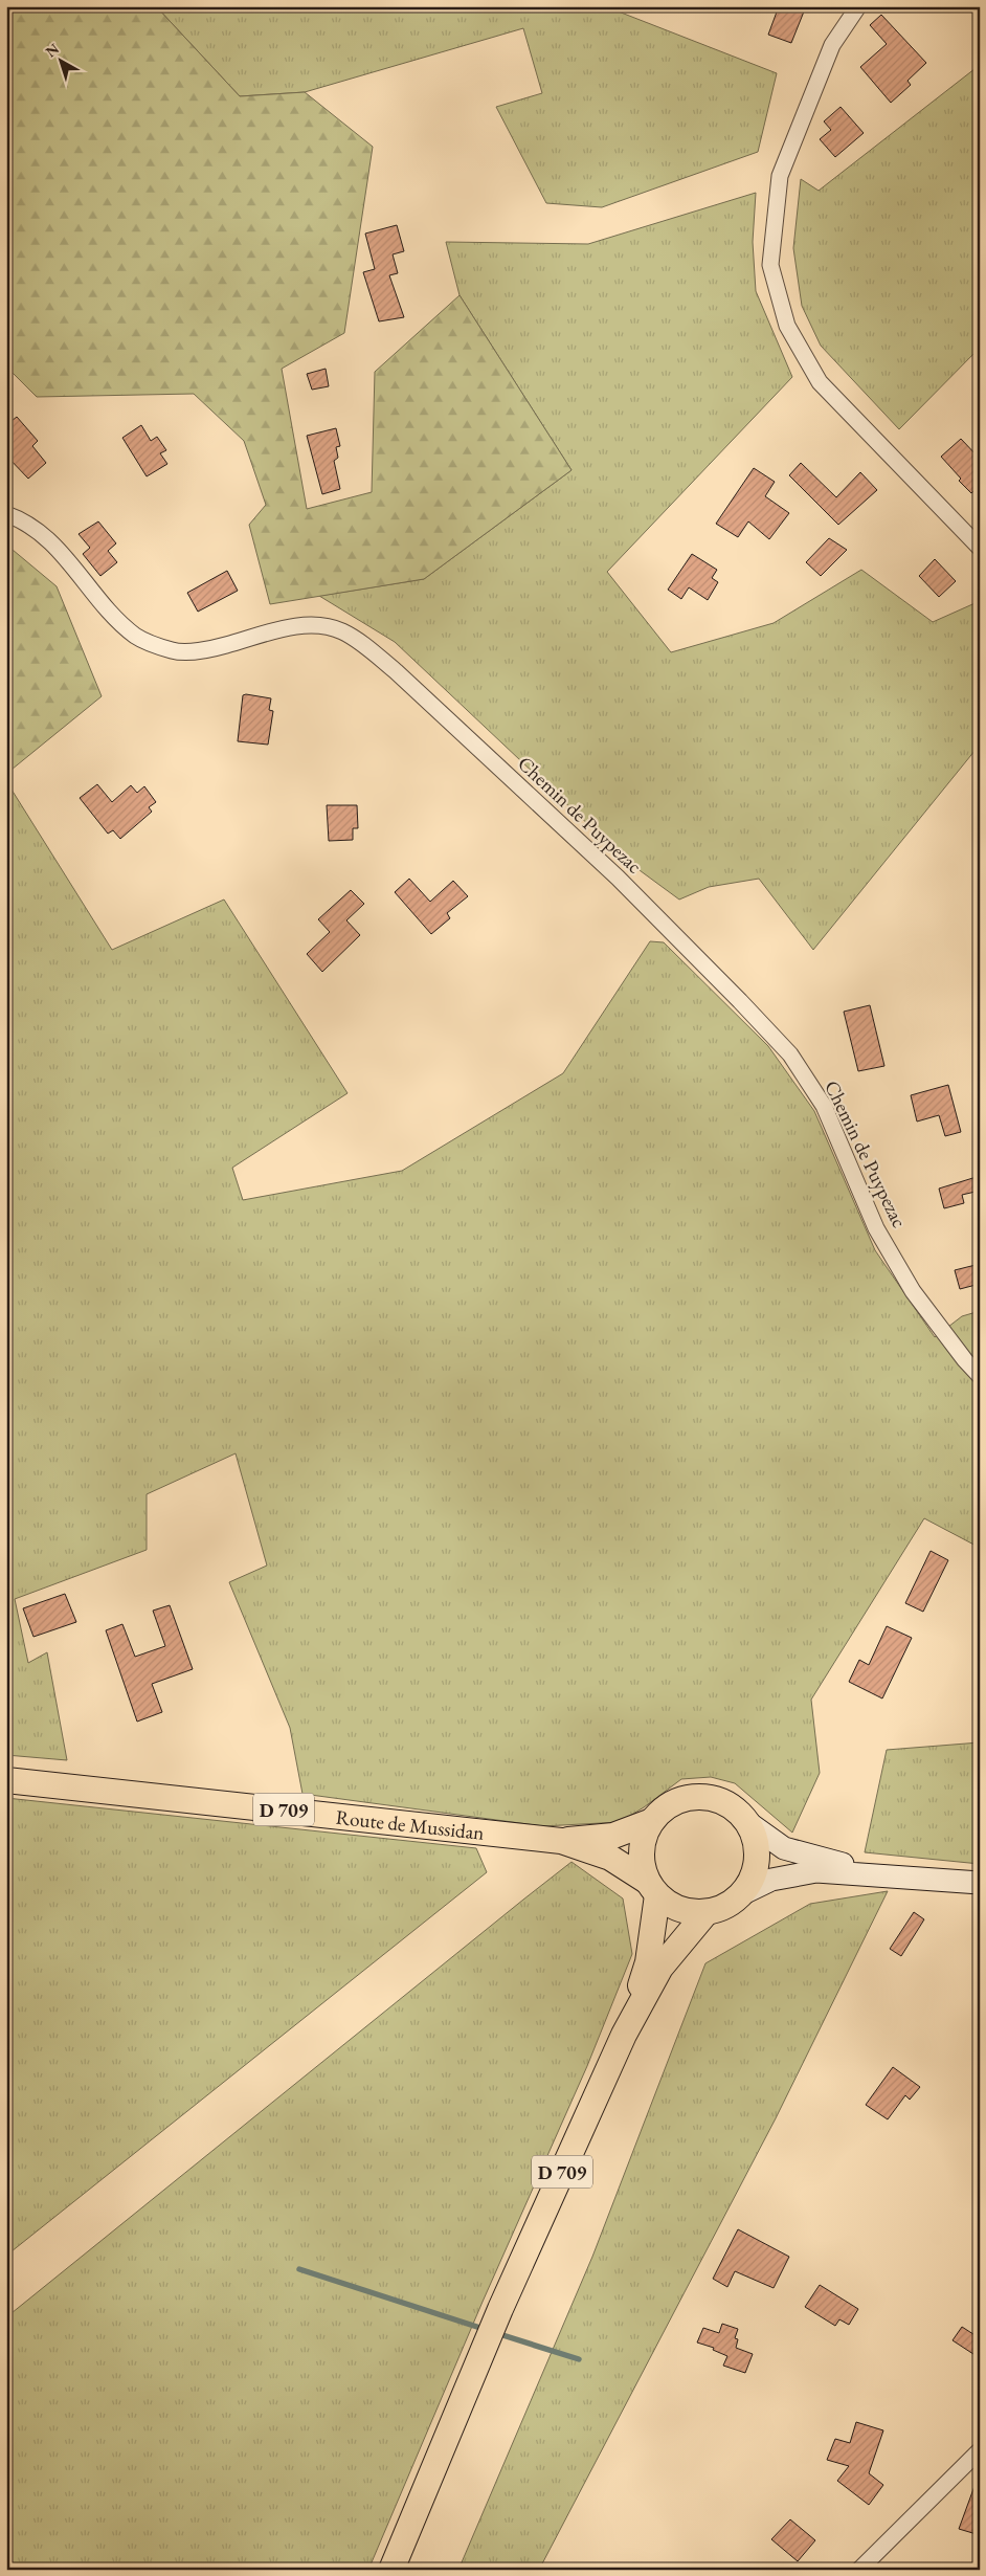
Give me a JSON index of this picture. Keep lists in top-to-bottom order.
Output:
{
  "streets": {
    "main road": ["D 709", "Route de Mussidan"],
    "street": ["Chemin de Puypezac"]
  },
  "crossings": [
    ["D 709", "Route de Mussidan"]
  ],
  "north": "top left"
}
